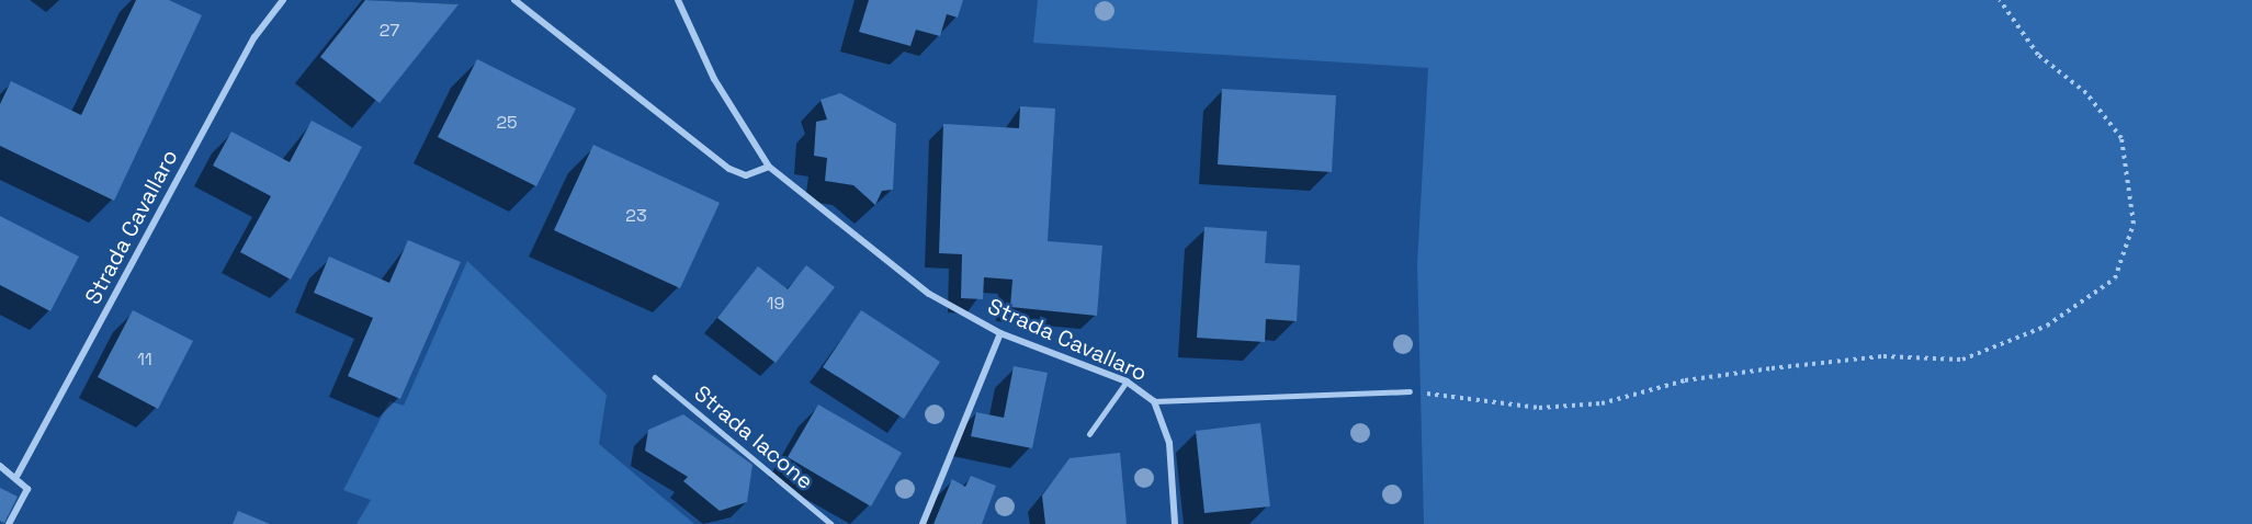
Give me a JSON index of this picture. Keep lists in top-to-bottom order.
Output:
{
  "streets": {
    "street": ["Strada Cavallaro"],
    "lane": ["Strada Iacone"]
  },
  "house_numbers": [
    "27",
    "25",
    "23",
    "19",
    "11"
  ]
}
